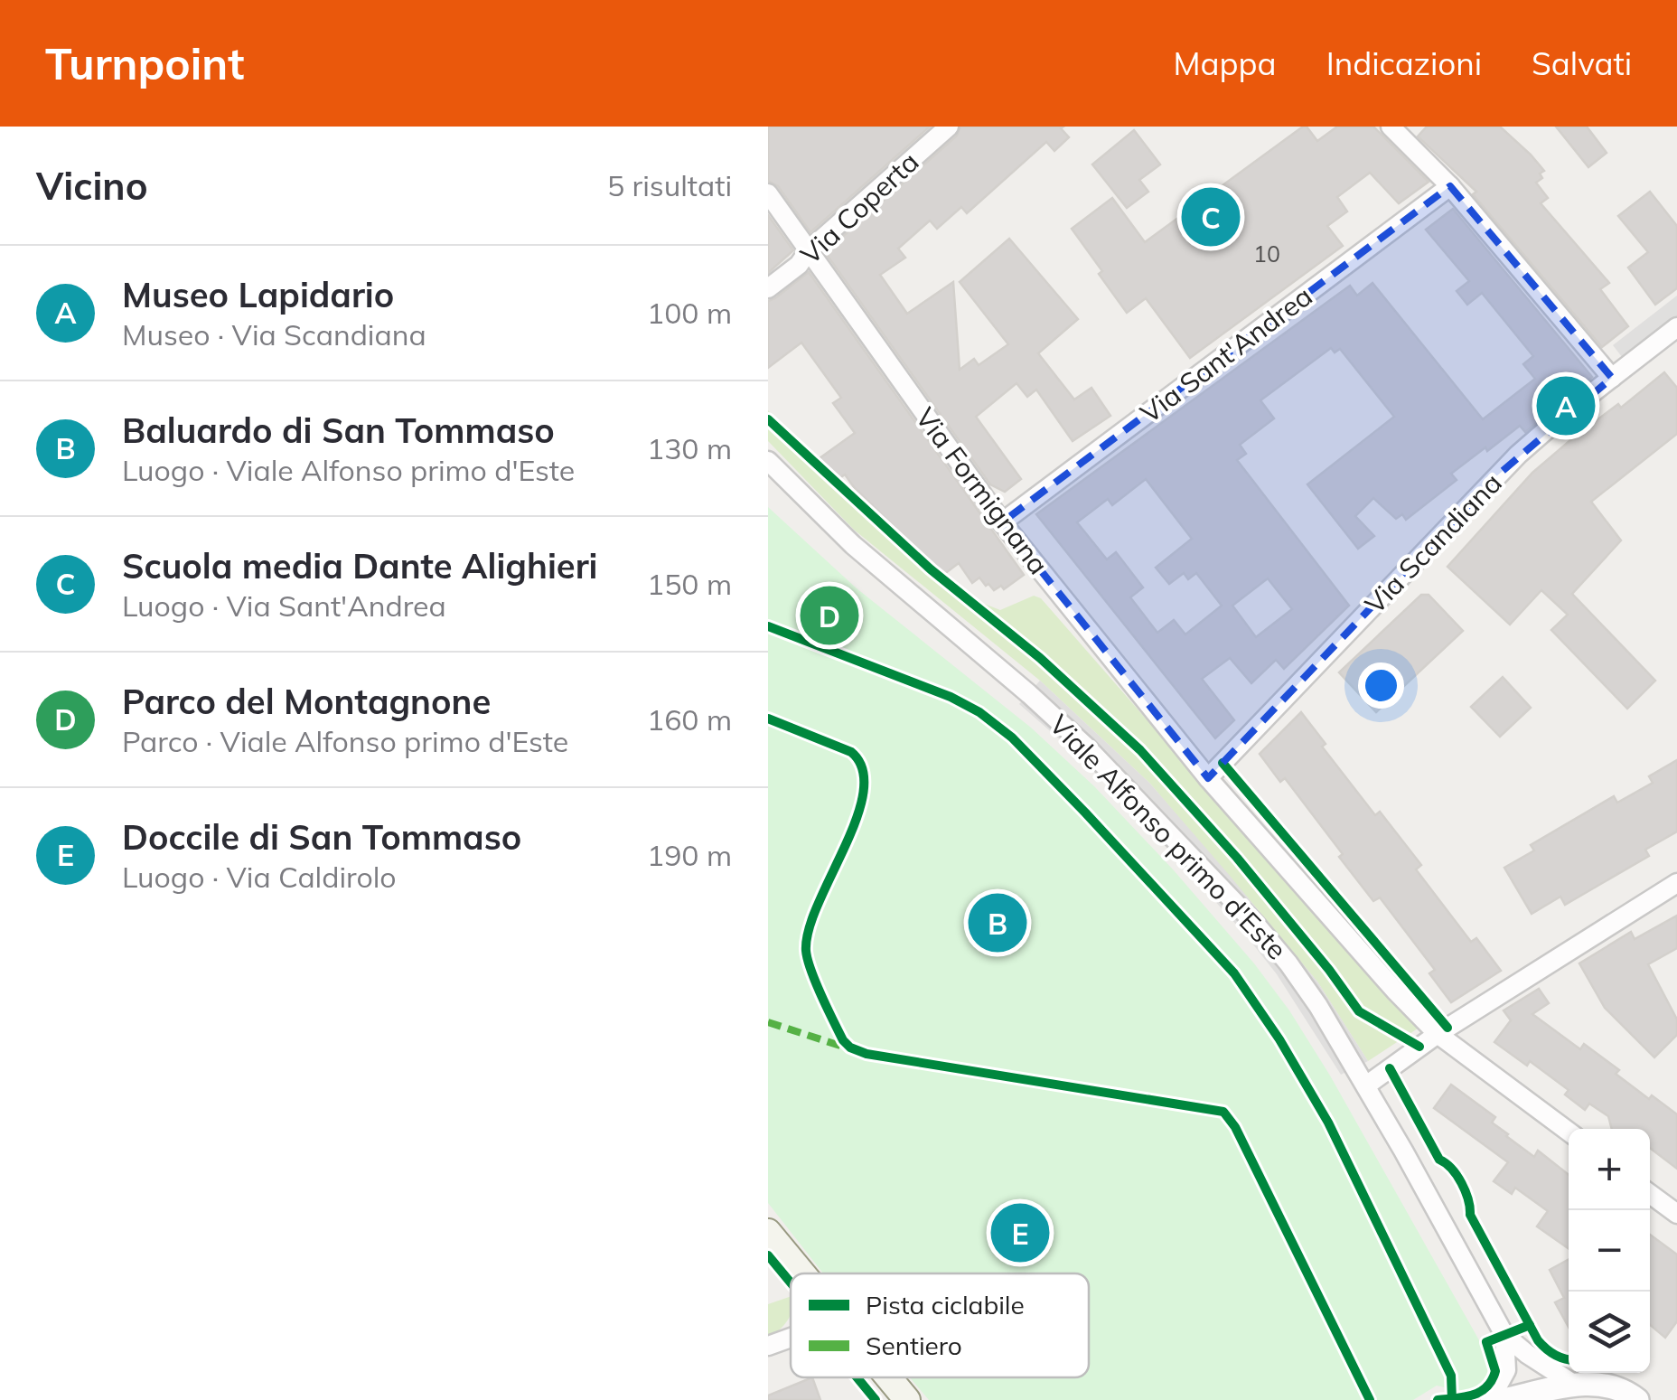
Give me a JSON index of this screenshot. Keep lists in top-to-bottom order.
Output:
{
  "streets": {
    "street": [
      "Via Coperta",
      "Via Sant'Andrea",
      "Via Formignana",
      "Via Scandiana",
      "Viale Alfonso primo d'Este"
    ]
  },
  "crossings": [
    ["Via Coperta", "Via Formignana"],
    ["Via Sant'Andrea", "Via Formignana"],
    ["Via Formignana", "Via Scandiana"]
  ],
  "house_numbers": ["10"],
  "legend": ["Pista ciclabile", "Sentiero"],
  "page": {
    "header": "Turnpoint",
    "nav": ["Mappa", "Indicazioni", "Salvati"],
    "heading": ["Vicino", "5 risultati"],
    "pins": [
      "C",
      "A",
      "D",
      "B",
      "E"
    ],
    "list": [
      {
        "mark": "A",
        "name": "Museo Lapidario",
        "note": "Museo · Via Scandiana",
        "value": "100 m"
      },
      {
        "mark": "B",
        "name": "Baluardo di San Tommaso",
        "note": "Luogo · Viale Alfonso primo d'Este",
        "value": "130 m"
      },
      {
        "mark": "C",
        "name": "Scuola media Dante Alighieri",
        "note": "Luogo · Via Sant'Andrea",
        "value": "150 m"
      },
      {
        "mark": "D",
        "name": "Parco del Montagnone",
        "note": "Parco · Viale Alfonso primo d'Este",
        "value": "160 m"
      },
      {
        "mark": "E",
        "name": "Doccile di San Tommaso",
        "note": "Luogo · Via Caldirolo",
        "value": "190 m"
      }
    ],
    "map_buttons": ["+", "−"]
  }
}
